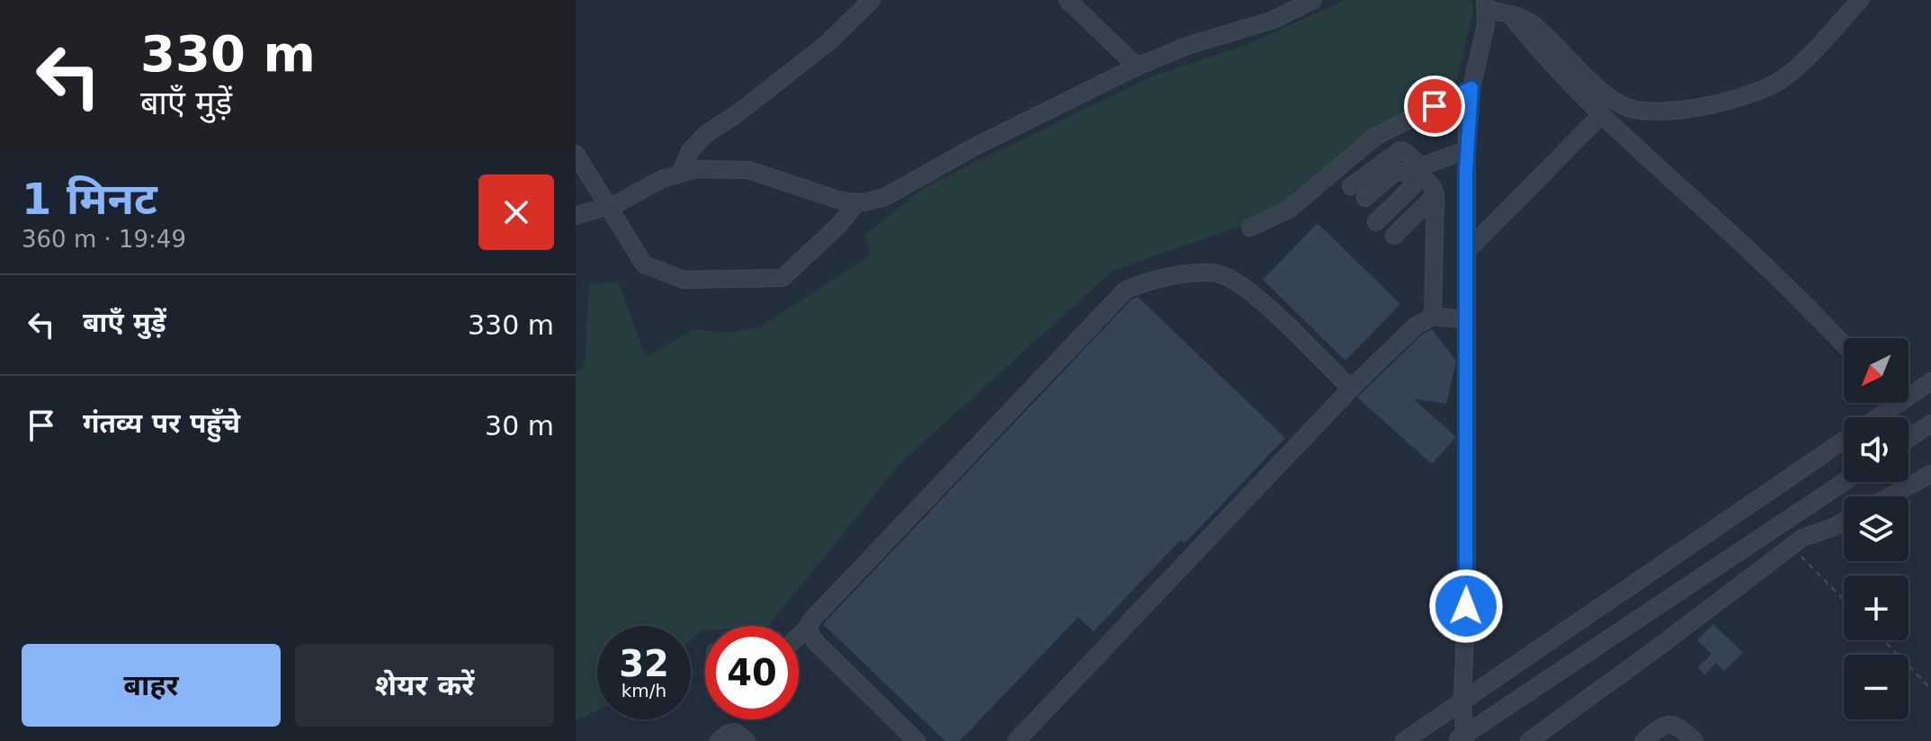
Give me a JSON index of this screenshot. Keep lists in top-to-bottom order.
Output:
{
  "north": "bottom left",
  "page": {
    "turn": ["330 m", "बाएँ मुड़ें"],
    "heading": ["1 मिनट", "360 m · 19:49"],
    "list": [
      {
        "name": "बाएँ मुड़ें",
        "value": "330 m"
      },
      {
        "name": "गंतव्य पर पहुँचे",
        "value": "30 m"
      }
    ],
    "map_buttons": ["+", "−"],
    "speed": "32 km/h",
    "limit": "40",
    "buttons": ["बाहर", "शेयर करें"]
  }
}
